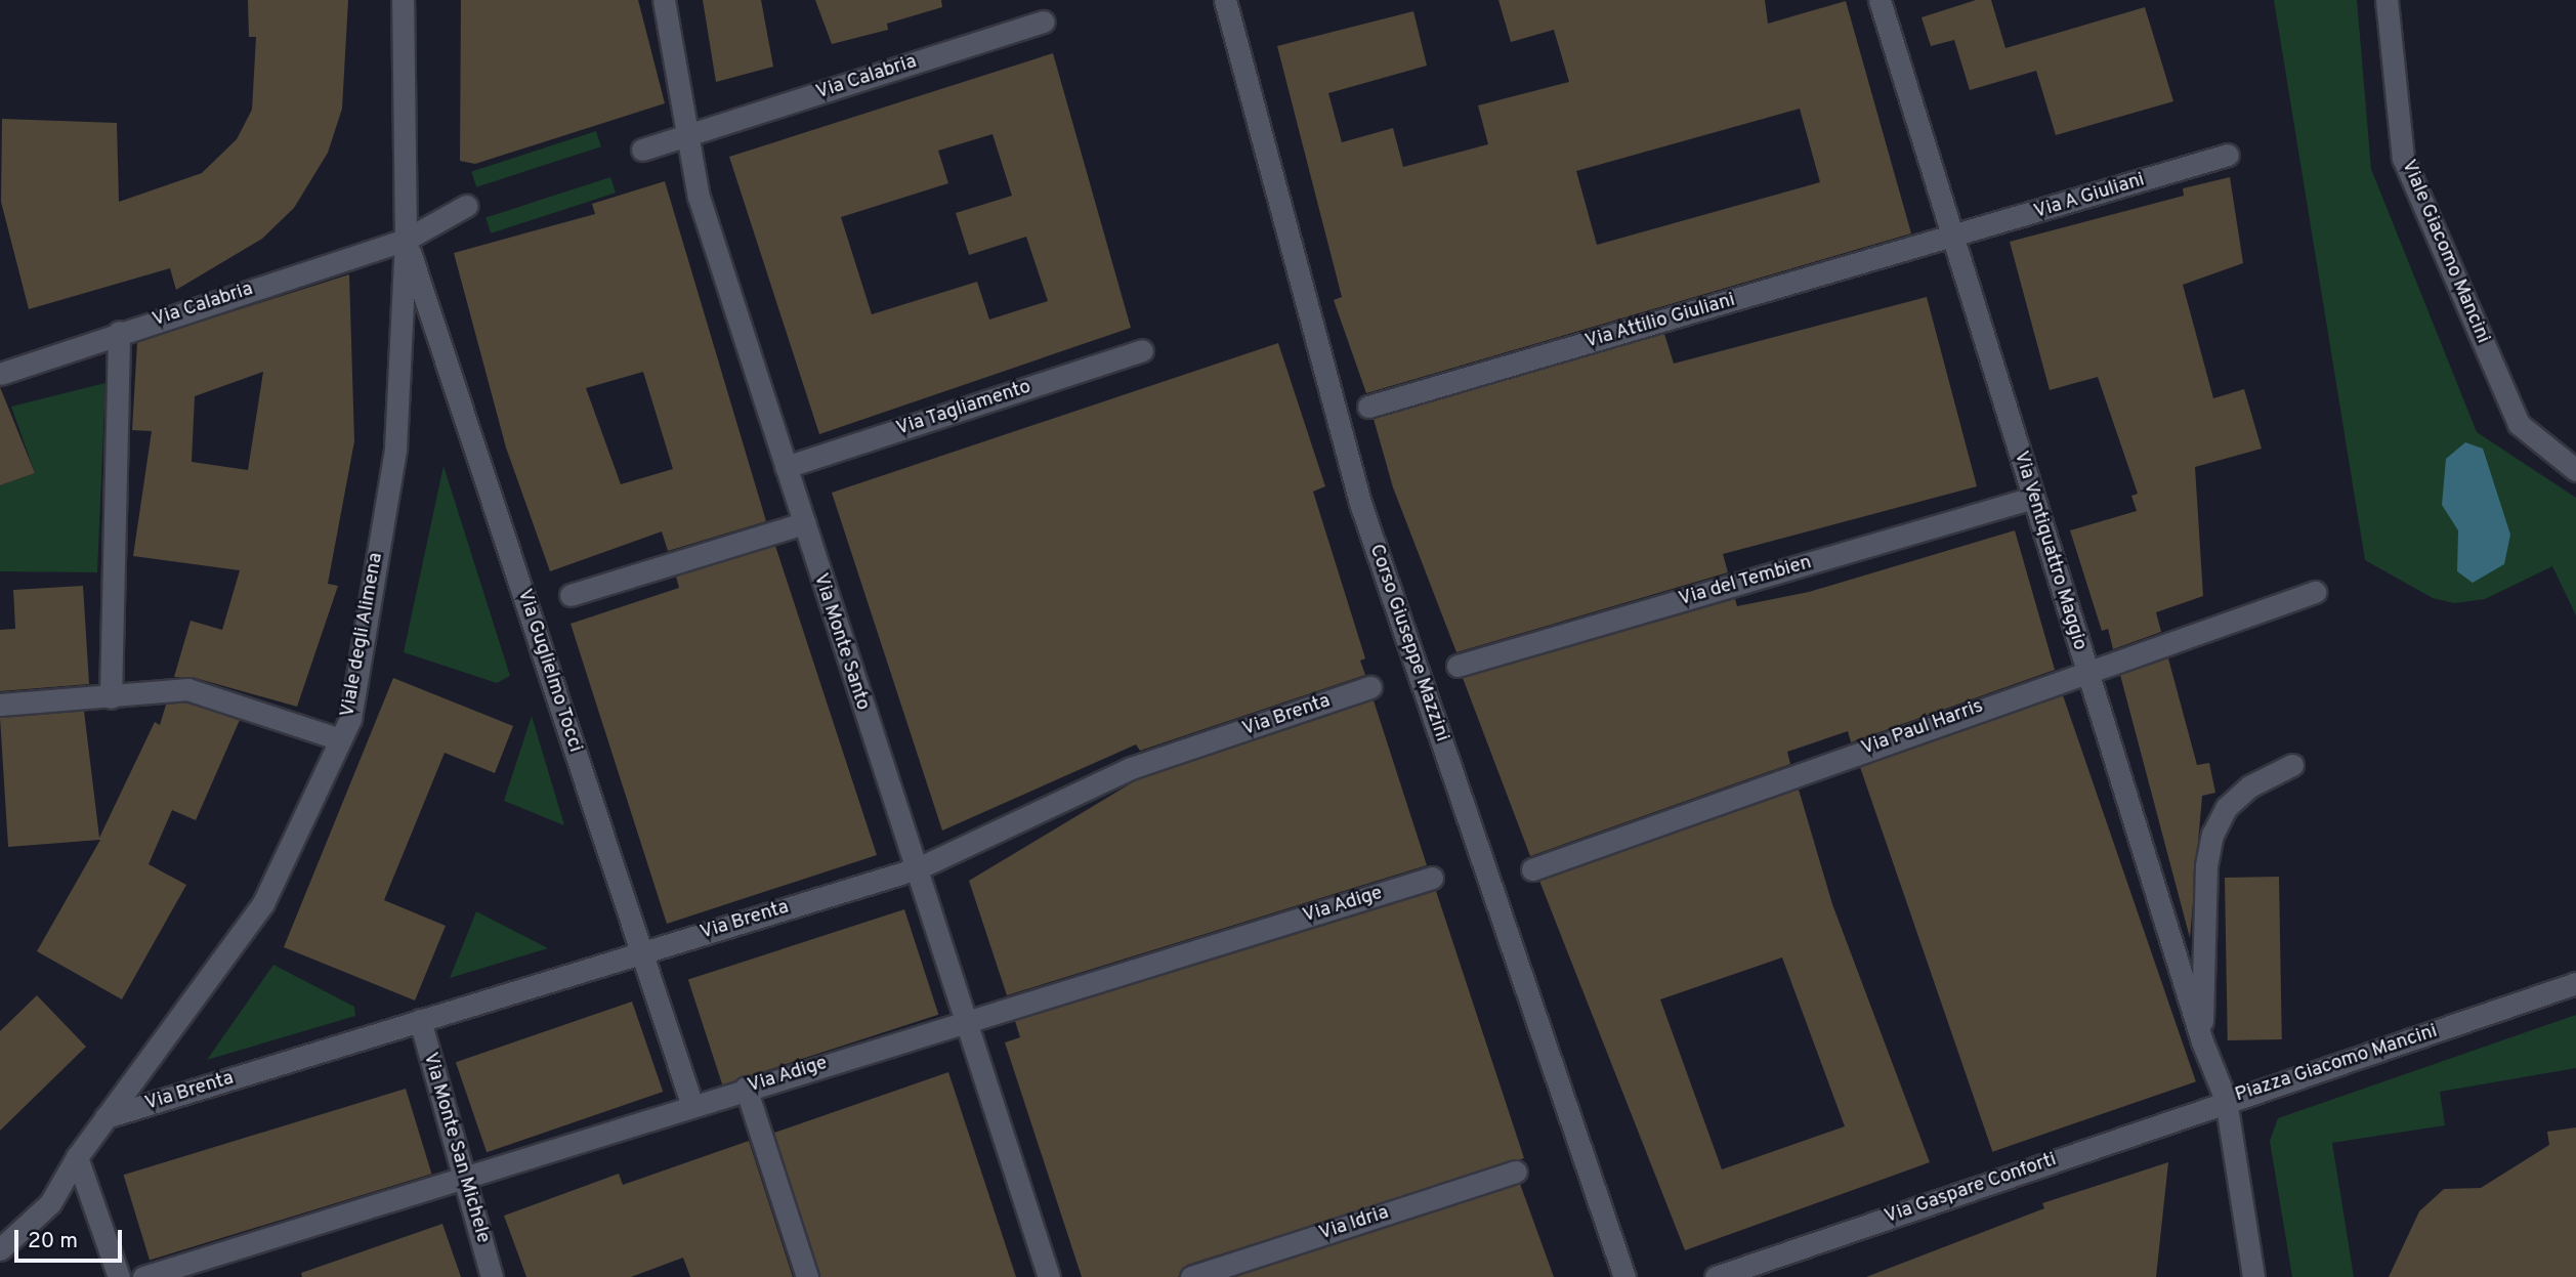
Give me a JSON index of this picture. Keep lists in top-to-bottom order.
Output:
{
  "streets": {
    "street": [
      "Via Calabria",
      "Via A Giuliani",
      "Viale Giacomo Mancini",
      "Via Attilio Giuliani",
      "Via Tagliamento",
      "Via Ventiquattro Maggio",
      "Via del Tembien",
      "Viale degli Alimena",
      "Via Monte Santo",
      "Corso Giuseppe Mazzini",
      "Via Guglielmo Tocci",
      "Via Brenta",
      "Via Paul Harris",
      "Via Adige",
      "Piazza Giacomo Mancini",
      "Via Monte San Michele",
      "Via Gaspare Conforti",
      "Via Idria"
    ]
  },
  "crossings": [
    ["Via Calabria", "Viale degli Alimena"],
    ["Via Calabria", "Via Monte Santo"],
    ["Via Calabria", "Via Guglielmo Tocci"],
    ["Via A Giuliani", "Via Attilio Giuliani"],
    ["Via A Giuliani", "Via Ventiquattro Maggio"],
    ["Via Attilio Giuliani", "Via Ventiquattro Maggio"],
    ["Via Tagliamento", "Via Monte Santo"],
    ["Via Ventiquattro Maggio", "Via del Tembien"],
    ["Via Ventiquattro Maggio", "Via Paul Harris"],
    ["Via Ventiquattro Maggio", "Piazza Giacomo Mancini"],
    ["Via Ventiquattro Maggio", "Via Gaspare Conforti"],
    ["Viale degli Alimena", "Via Guglielmo Tocci"],
    ["Viale degli Alimena", "Via Brenta"],
    ["Via Monte Santo", "Via Brenta"],
    ["Via Monte Santo", "Via Adige"],
    ["Via Guglielmo Tocci", "Via Brenta"],
    ["Via Guglielmo Tocci", "Via Adige"],
    ["Via Brenta", "Via Monte San Michele"],
    ["Via Adige", "Via Monte San Michele"],
    ["Piazza Giacomo Mancini", "Via Gaspare Conforti"]
  ],
  "scale_bar": "20 m"
}
